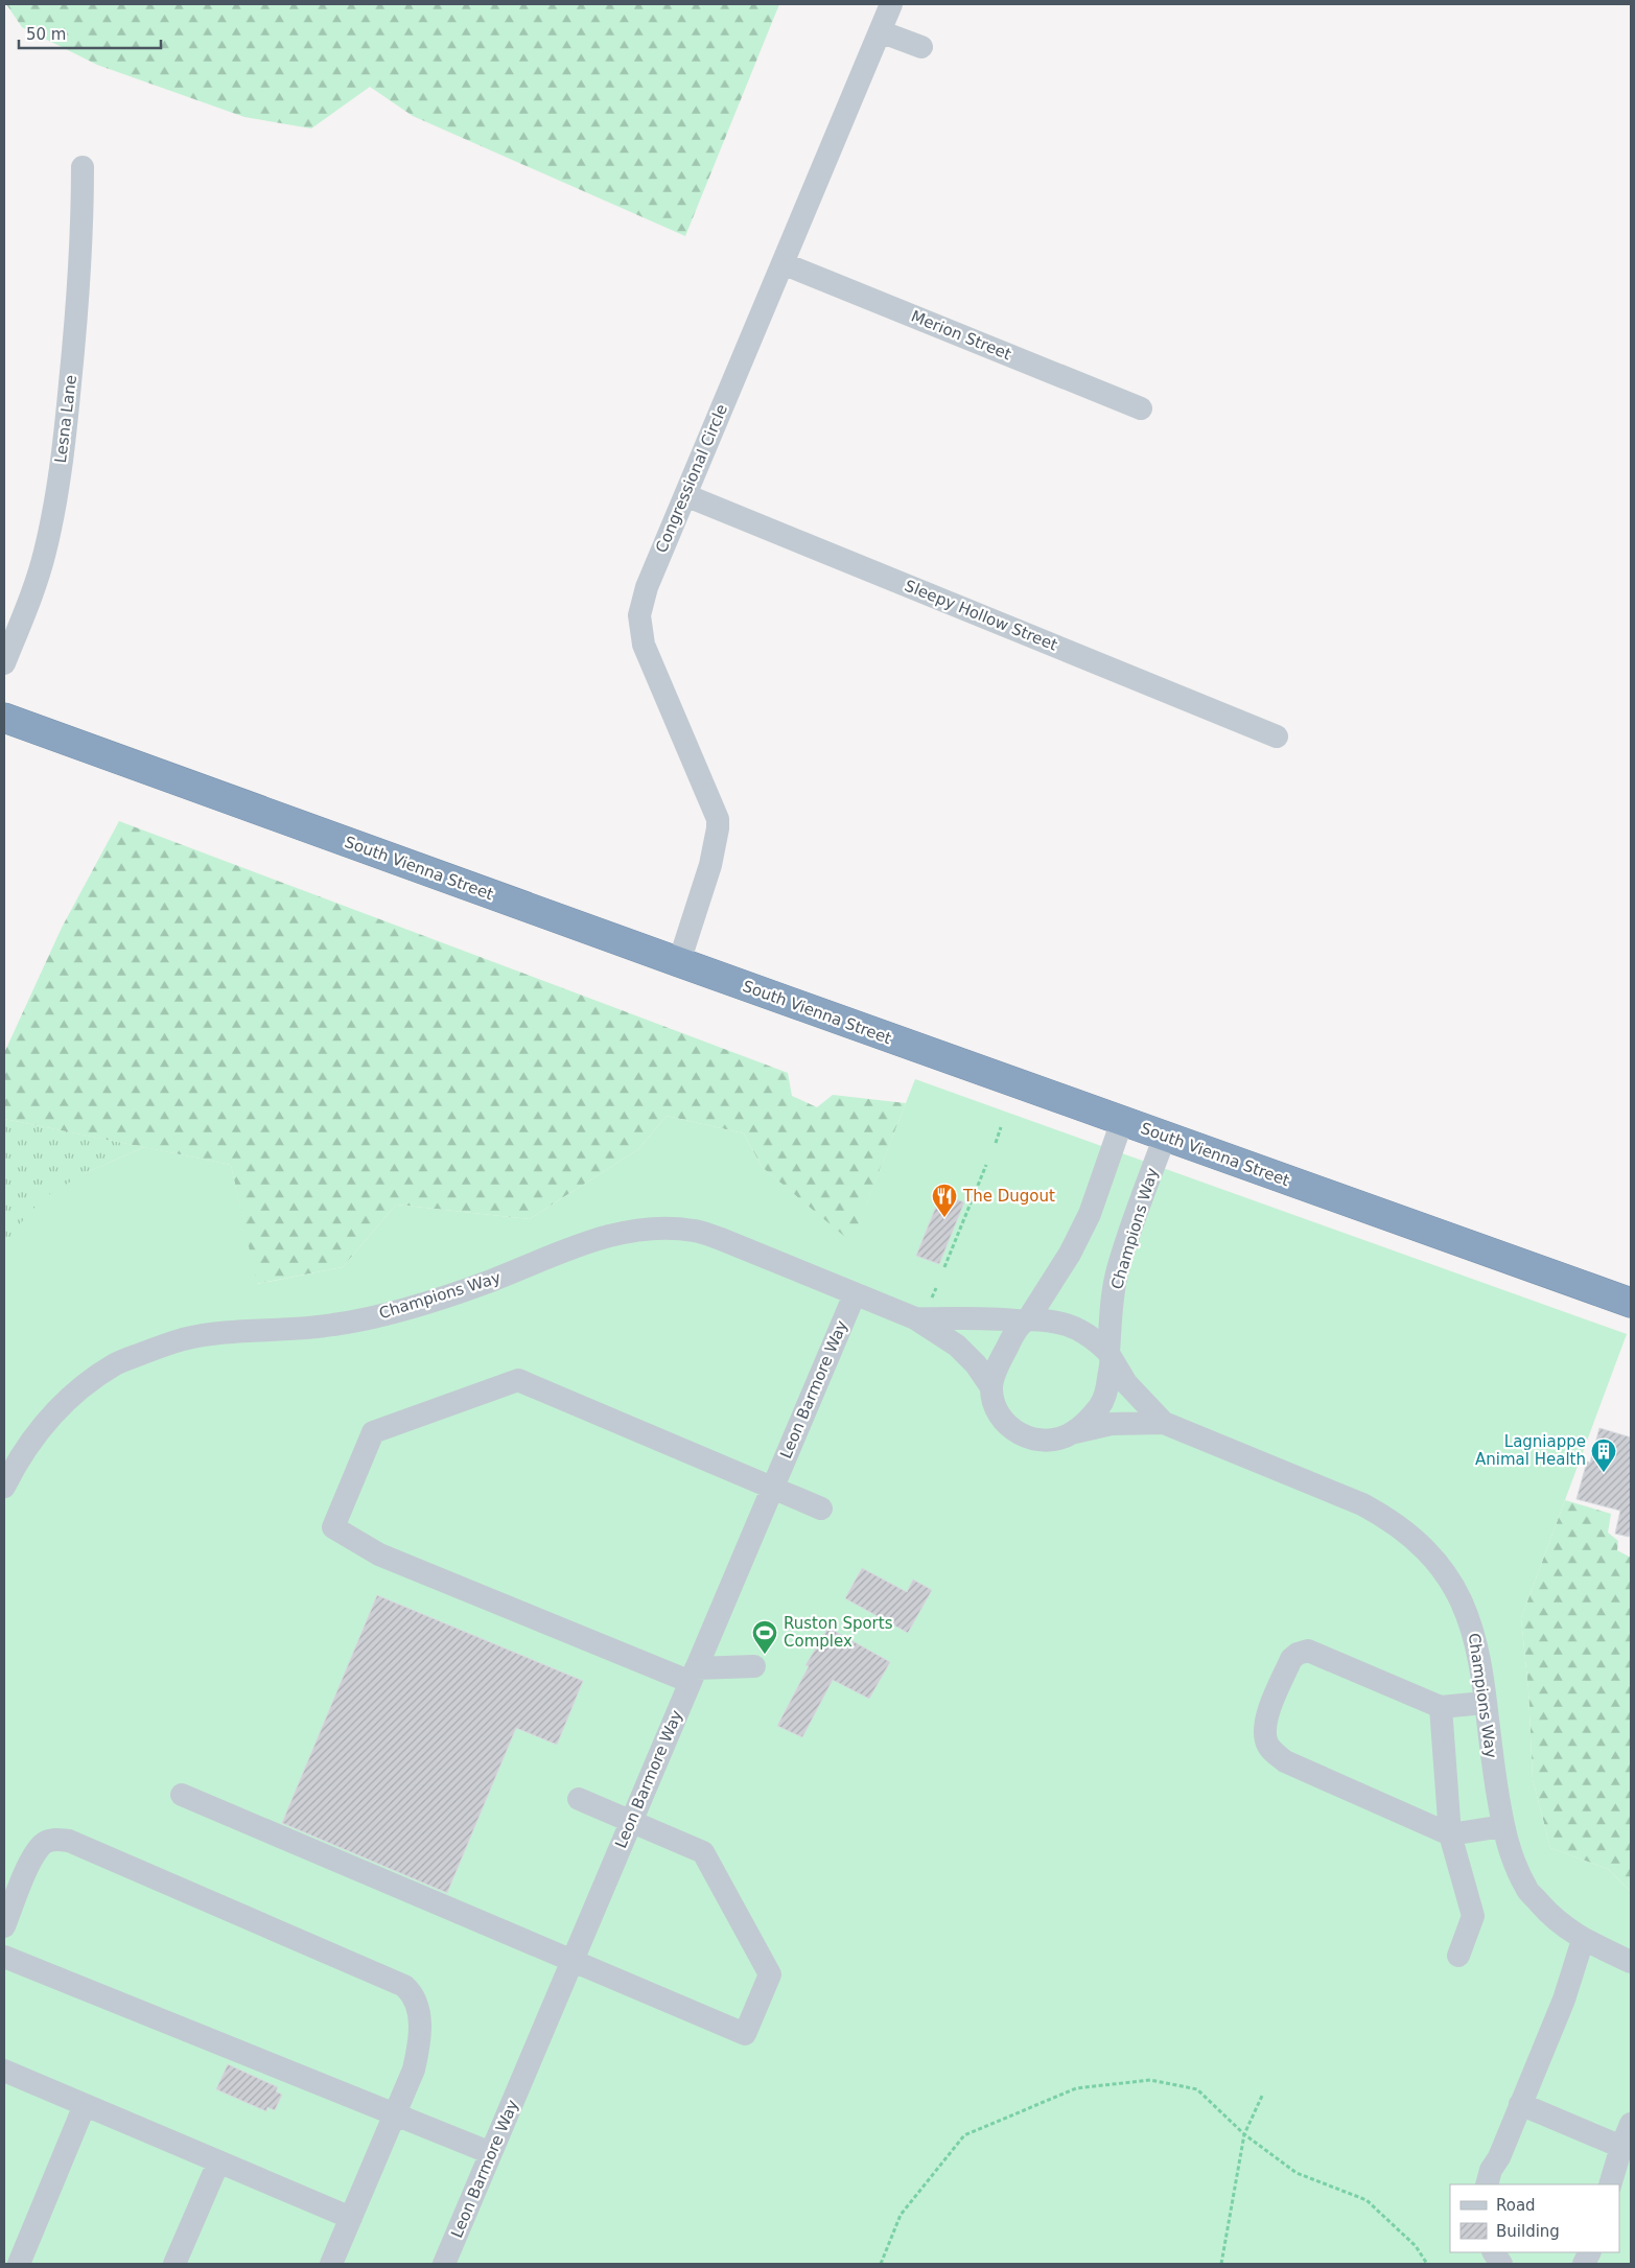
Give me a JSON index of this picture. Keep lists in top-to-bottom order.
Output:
{
  "streets": {
    "highway": ["South Vienna Street"],
    "street": [
      "Merion Street",
      "Lesna Lane",
      "Congressional Circle",
      "Sleepy Hollow Street",
      "Champions Way",
      "Leon Barmore Way"
    ]
  },
  "crossings": [
    ["Merion Street", "Congressional Circle"],
    ["Congressional Circle", "Sleepy Hollow Street"],
    ["Congressional Circle", "South Vienna Street"],
    ["South Vienna Street", "Champions Way"],
    ["Champions Way", "Leon Barmore Way"]
  ],
  "places": {
    "restaurant": ["The Dugout"],
    "building": ["Lagniappe Animal Health"],
    "sports": ["Ruston Sports Complex"]
  },
  "legend": ["Road", "Building"],
  "scale_bar": "50 m"
}
